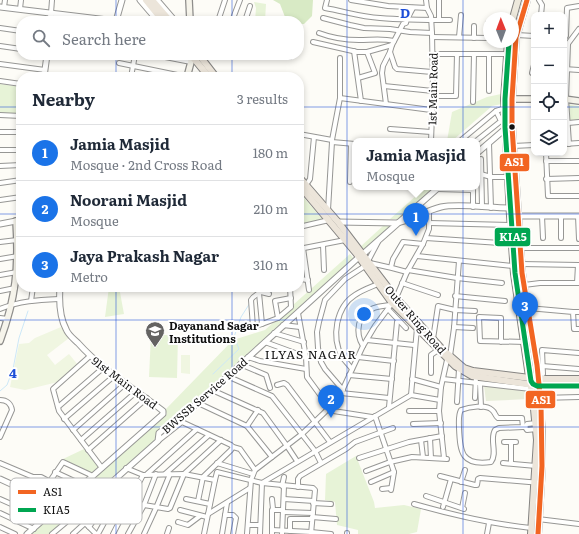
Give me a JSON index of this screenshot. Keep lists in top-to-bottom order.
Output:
{
  "streets": {
    "highway": ["Outer Ring Road"],
    "street": ["1st Main Road", "91st Main Road", "BWSSB Service Road"]
  },
  "crossings": [
    ["Outer Ring Road", "BWSSB Service Road"]
  ],
  "districts": ["ILYAS NAGAR"],
  "places": {
    "school or university": ["Dayanand Sagar Institutions"]
  },
  "lines": ["transit line AS1", "transit line KIA5"],
  "legend": ["AS1", "KIA5"],
  "north": "top",
  "page": {
    "map_buttons": ["+", "−"],
    "search": "Search here",
    "heading": ["Nearby", "3 results"],
    "list": [
      {
        "mark": "1",
        "name": "Jamia Masjid",
        "note": "Mosque · 2nd Cross Road",
        "value": "180 m"
      },
      {
        "mark": "2",
        "name": "Noorani Masjid",
        "note": "Mosque",
        "value": "210 m"
      },
      {
        "mark": "3",
        "name": "Jaya Prakash Nagar",
        "note": "Metro",
        "value": "310 m"
      }
    ],
    "popup": ["Jamia Masjid", "Mosque"],
    "pins": ["1", "3", "2"]
  },
  "grid": {
    "columns": ["D"],
    "rows": ["4"]
  }
}
